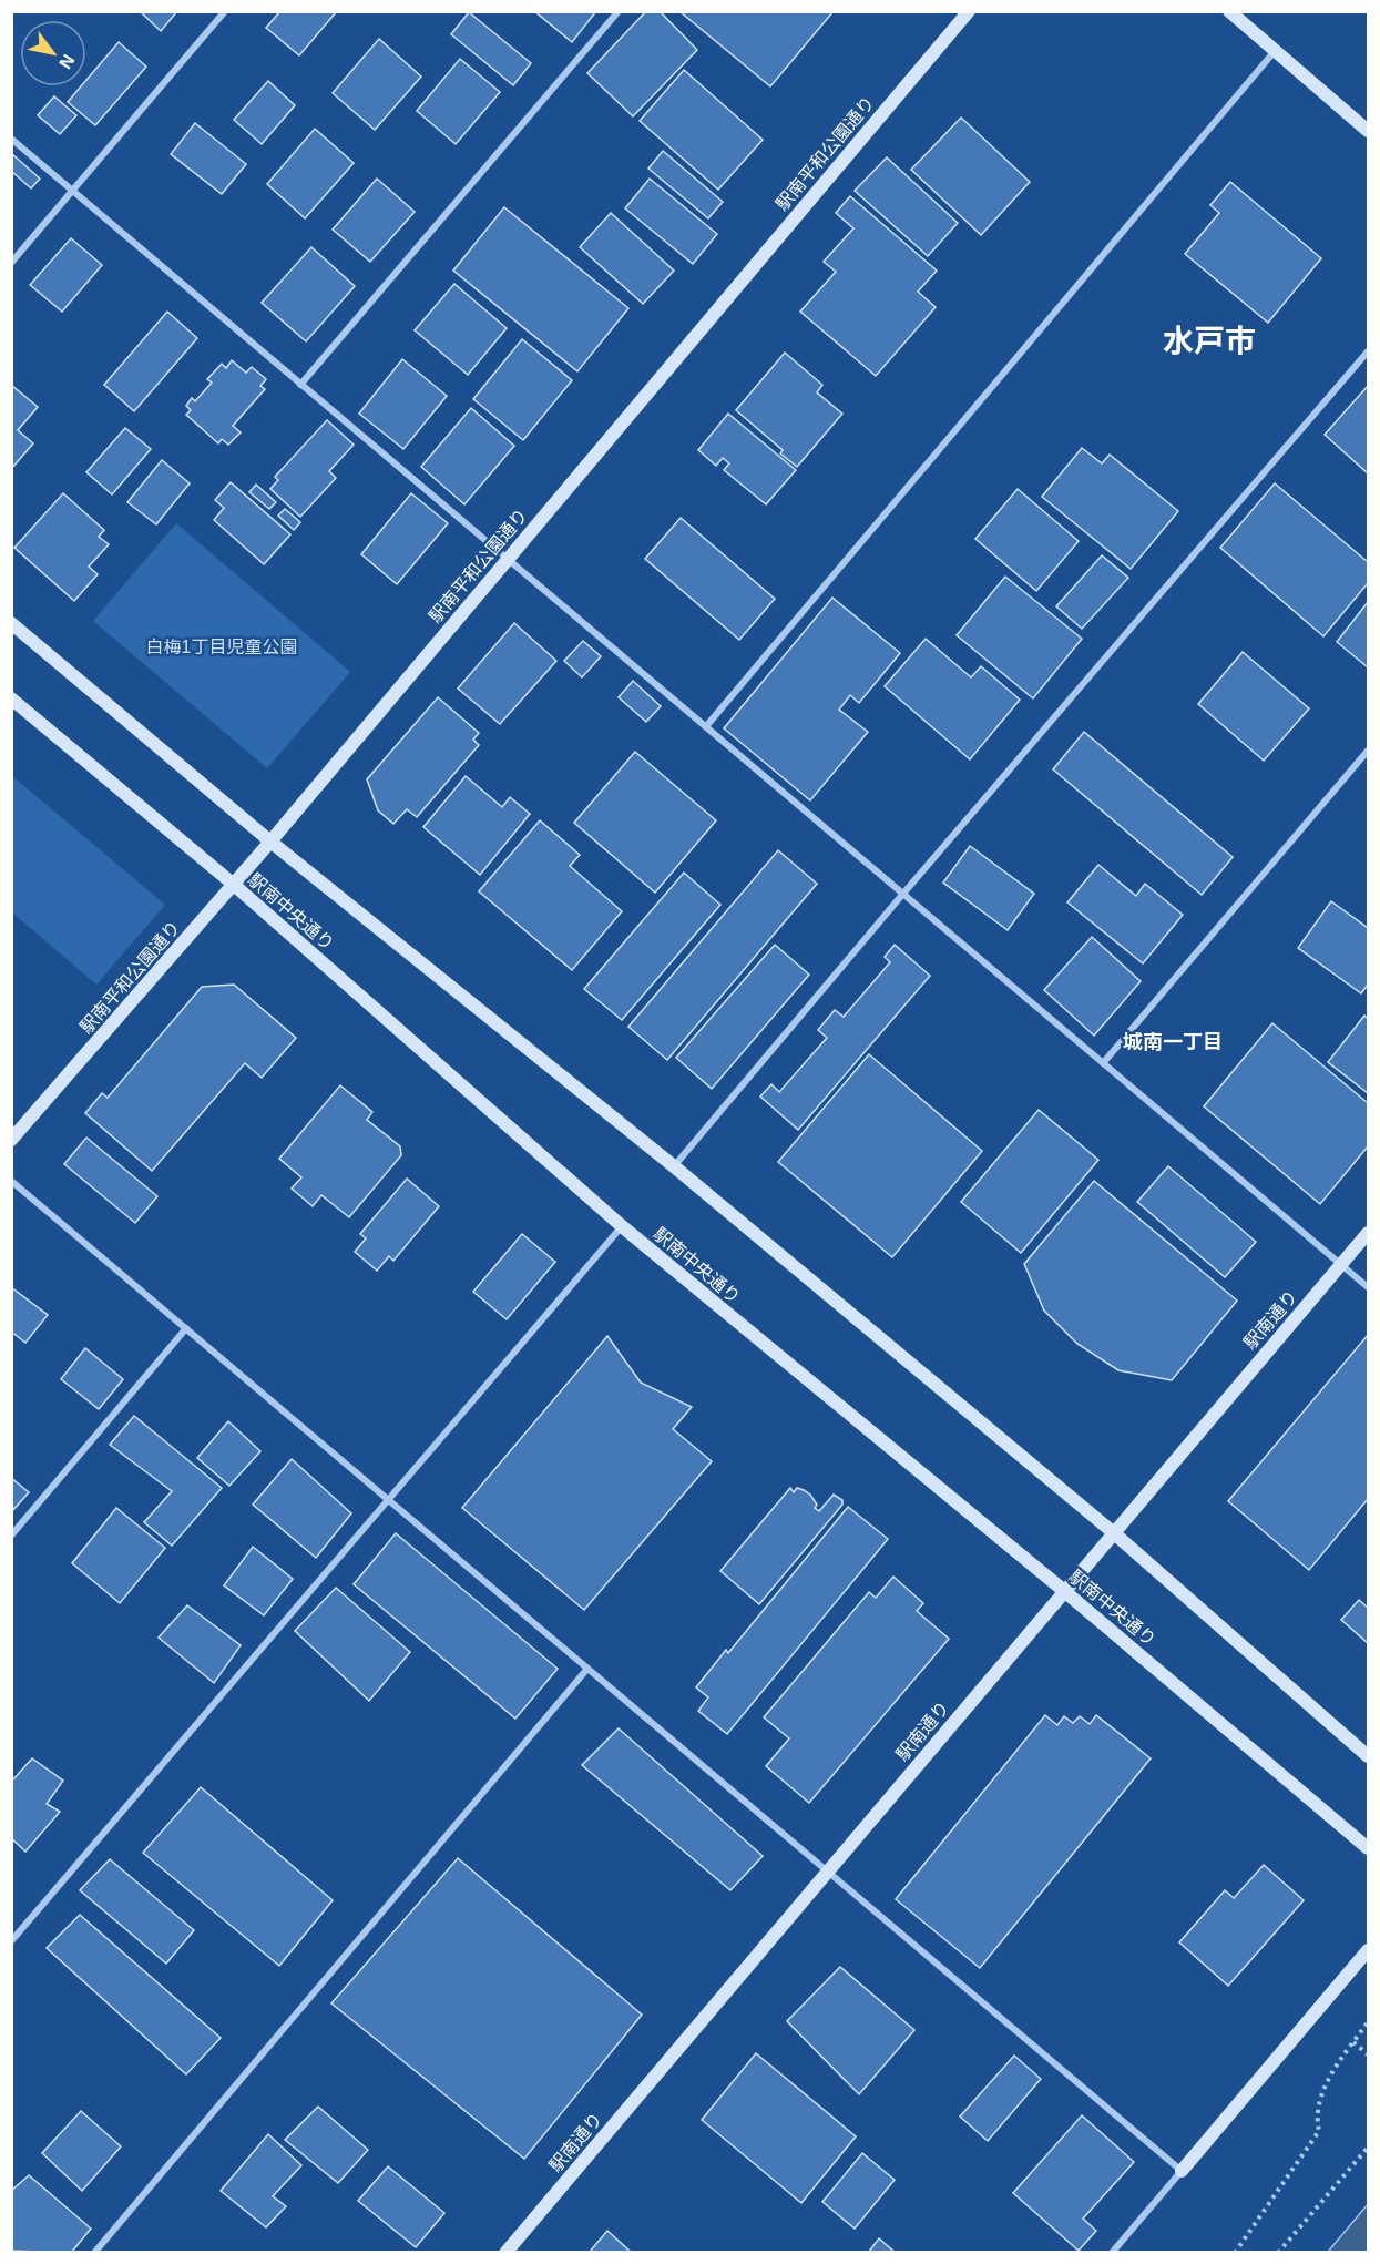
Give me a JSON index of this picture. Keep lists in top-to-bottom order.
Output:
{
  "streets": {
    "street": ["駅南平和公園通り", "駅南中央通り", "駅南通り"]
  },
  "crossings": [
    ["駅南平和公園通り", "駅南中央通り"],
    ["駅南中央通り", "駅南通り"]
  ],
  "districts": ["水戸市", "城南一丁目"],
  "parks": ["白梅1丁目児童公園"],
  "north": "bottom right"
}
